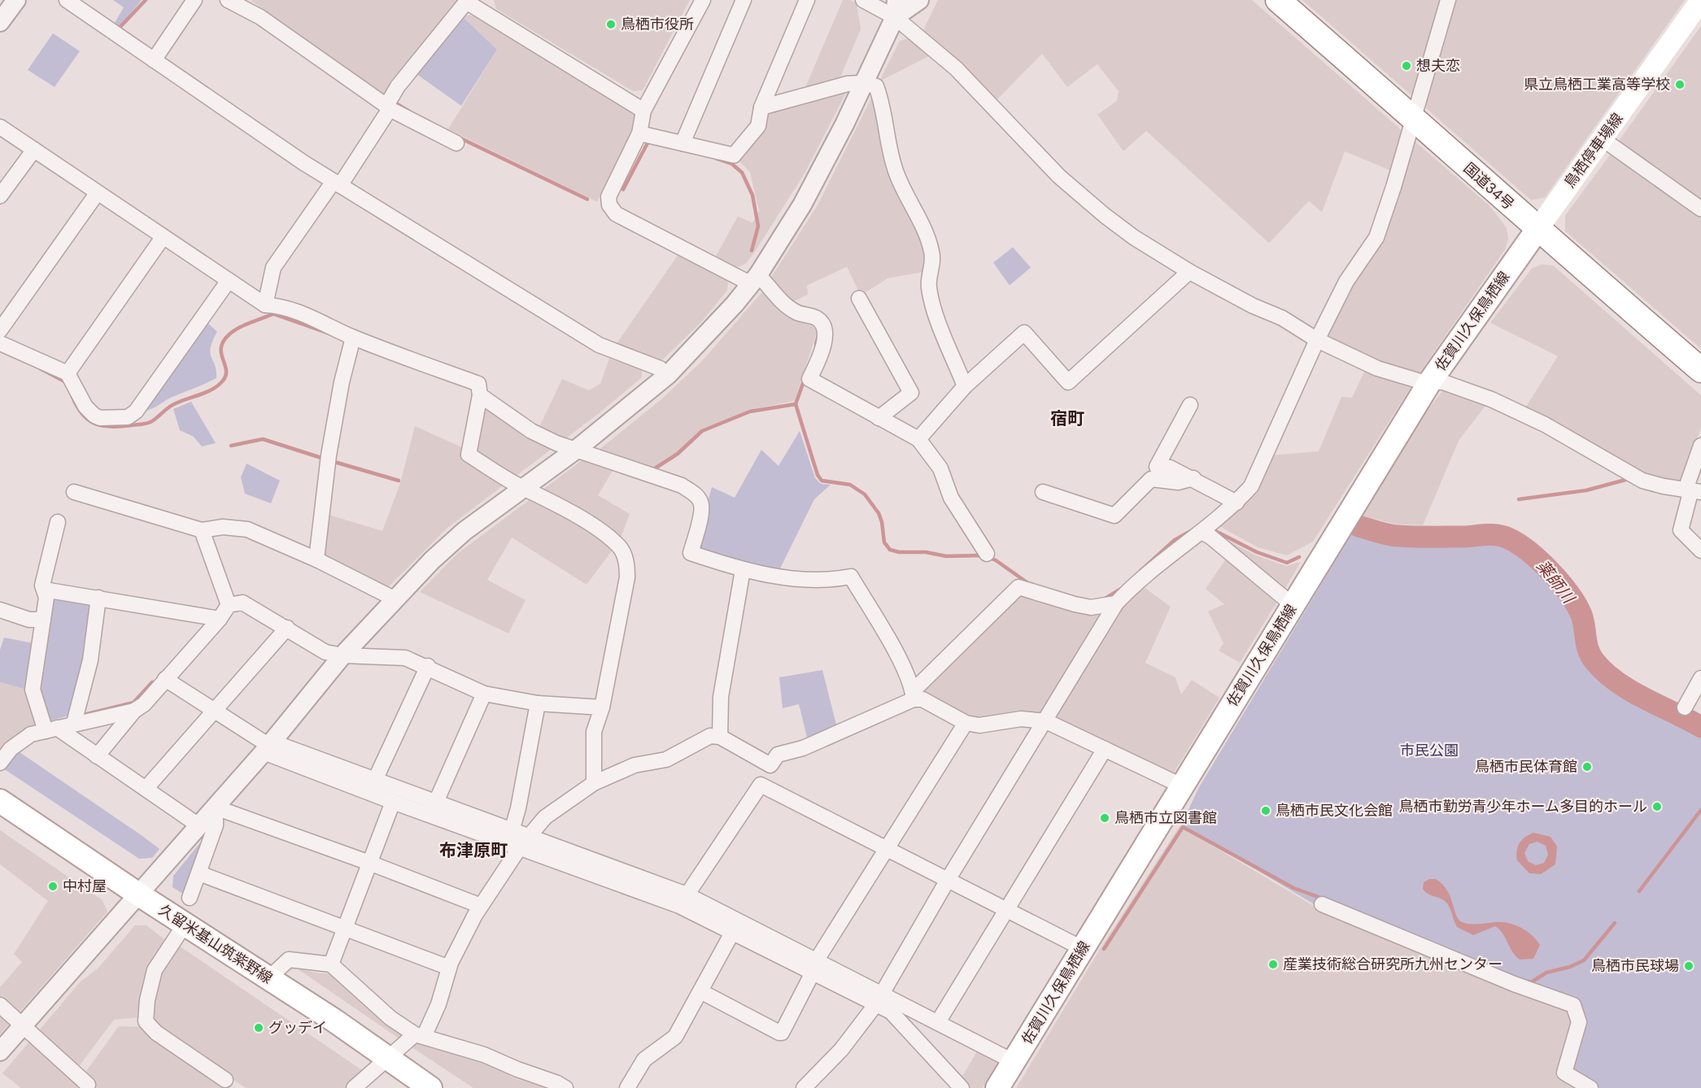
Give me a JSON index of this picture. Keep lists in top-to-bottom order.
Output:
{
  "streets": {
    "highway": ["国道34号"],
    "main road": ["鳥栖停車場線", "佐賀川久保鳥栖線", "久留米基山筑紫野線"]
  },
  "crossings": [
    ["鳥栖停車場線", "国道34号"],
    ["鳥栖停車場線", "佐賀川久保鳥栖線"],
    ["国道34号", "佐賀川久保鳥栖線"]
  ],
  "districts": ["宿町", "布津原町"],
  "water": ["薬師川"],
  "parks": ["市民公園"],
  "places": [
    "鳥栖市役所",
    "想夫恋",
    "県立鳥栖工業高等学校",
    "鳥栖市民体育館",
    "鳥栖市勤労青少年ホーム多目的ホール",
    "鳥栖市民文化会館",
    "鳥栖市立図書館",
    "中村屋",
    "産業技術総合研究所九州センター",
    "鳥栖市民球場",
    "グッデイ"
  ]
}
